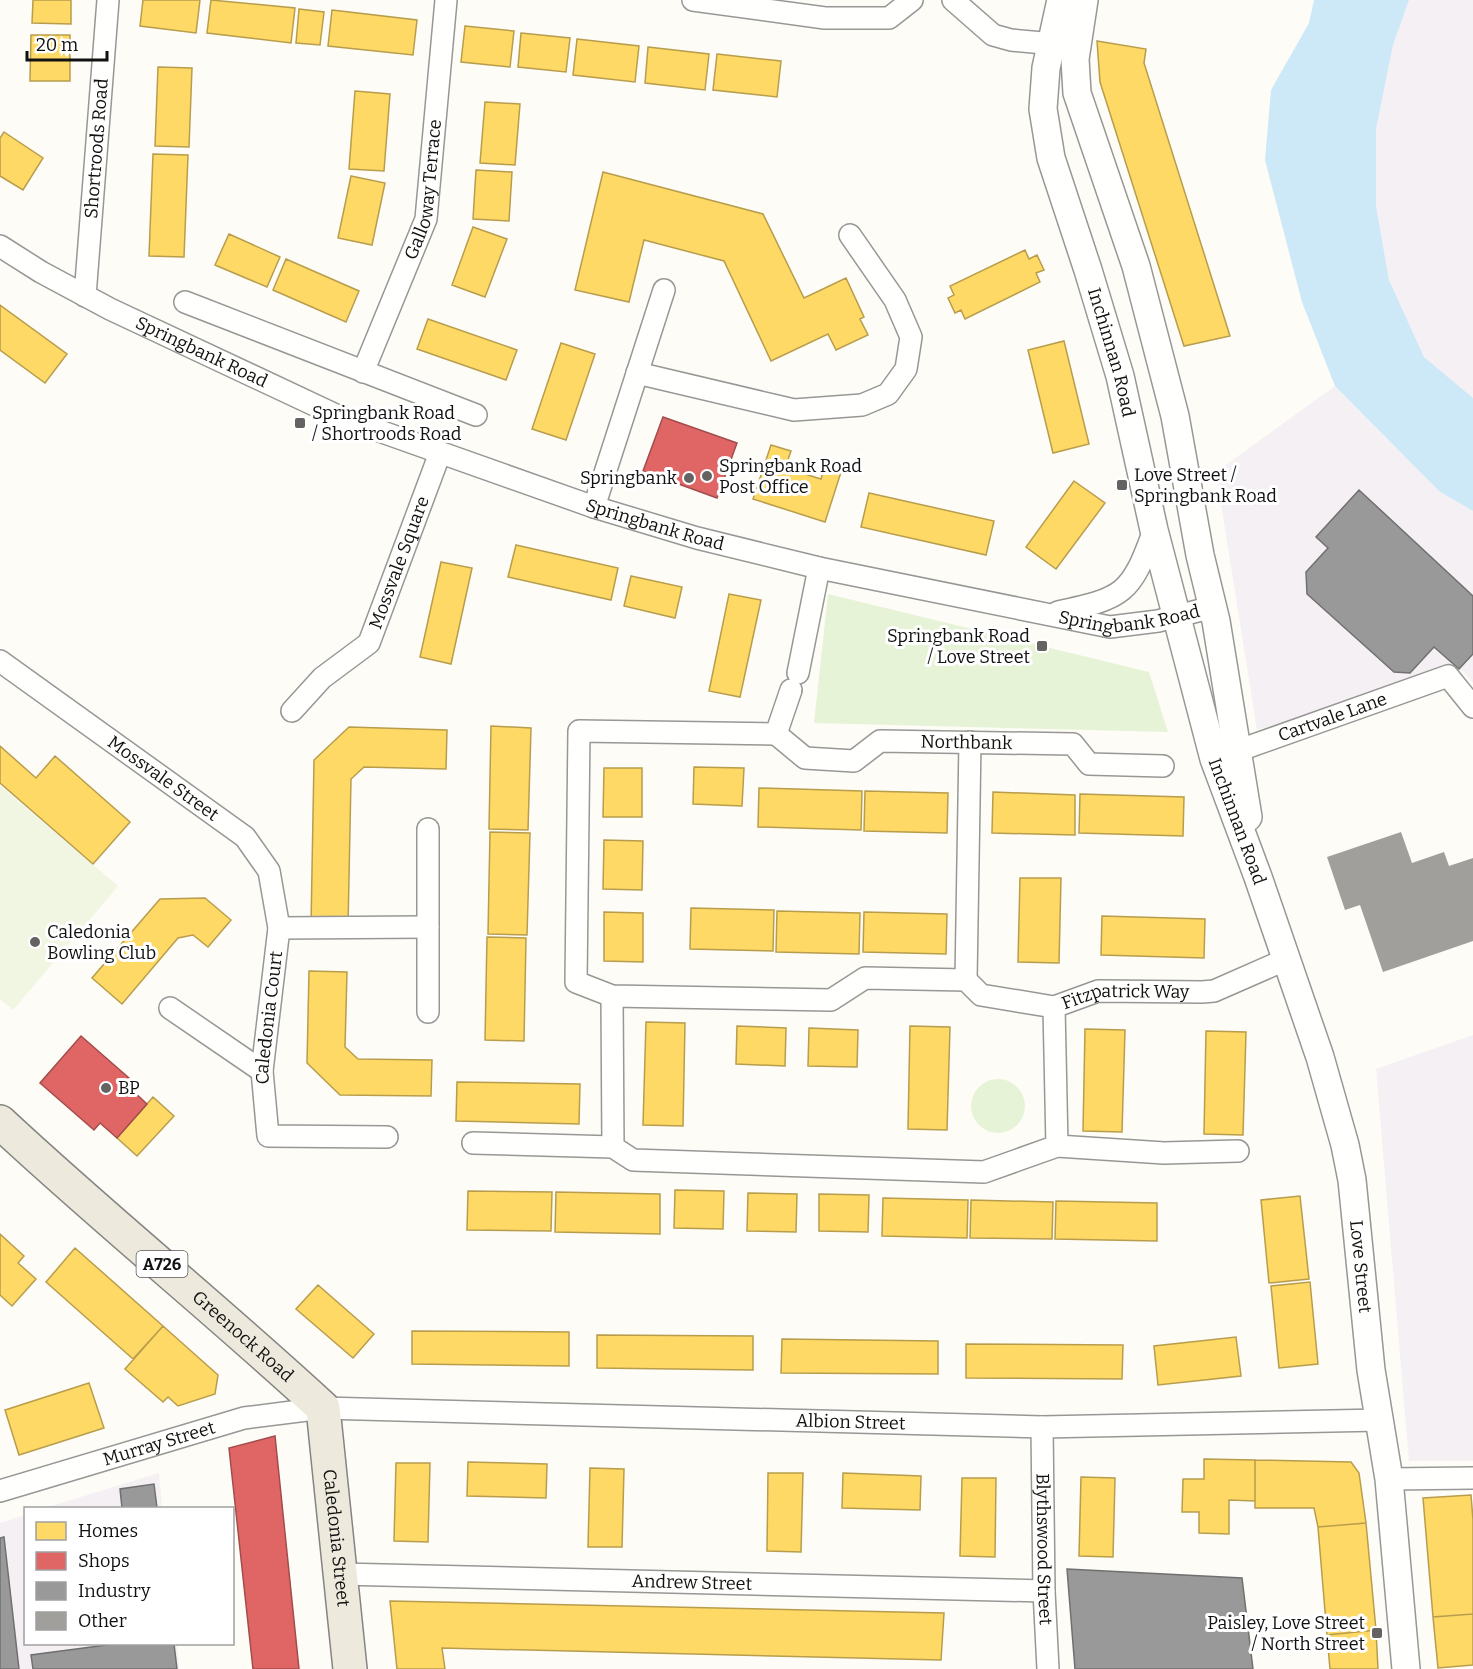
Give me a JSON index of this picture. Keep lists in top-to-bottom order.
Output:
{
  "streets": {
    "main road": ["A726", "Greenock Road", "Caledonia Street"],
    "street": [
      "Shortroods Road",
      "Galloway Terrace",
      "Springbank Road",
      "Inchinnan Road",
      "Mossvale Square",
      "Cartvale Lane",
      "Northbank",
      "Mossvale Street",
      "Fitzpatrick Way",
      "Caledonia Court",
      "Love Street",
      "Albion Street",
      "Murray Street",
      "Blythswood Street",
      "Andrew Street"
    ]
  },
  "crossings": [
    ["Shortroods Road", "Springbank Road"],
    ["Springbank Road", "Inchinnan Road"],
    ["Springbank Road", "Mossvale Square"],
    ["Inchinnan Road", "Cartvale Lane"],
    ["Inchinnan Road", "Love Street"],
    ["Mossvale Street", "Caledonia Court"],
    ["Fitzpatrick Way", "Love Street"],
    ["Love Street", "Albion Street"],
    ["Greenock Road", "Albion Street"],
    ["Greenock Road", "Murray Street"],
    ["Greenock Road", "Caledonia Street"],
    ["Albion Street", "Murray Street"],
    ["Albion Street", "Caledonia Street"],
    ["Albion Street", "Blythswood Street"],
    ["Murray Street", "Caledonia Street"],
    ["Caledonia Street", "Andrew Street"],
    ["Blythswood Street", "Andrew Street"]
  ],
  "places": {
    "transit": [
      "Springbank Road / Shortroods Road",
      "Love Street / Springbank Road",
      "Springbank Road / Love Street",
      "Paisley, Love Street / North Street"
    ],
    "other": [
      "Springbank Road Post Office",
      "Springbank",
      "Caledonia Bowling Club",
      "BP"
    ]
  },
  "legend": [
    "Homes",
    "Shops",
    "Industry",
    "Other"
  ],
  "scale_bar": "20 m"
}
